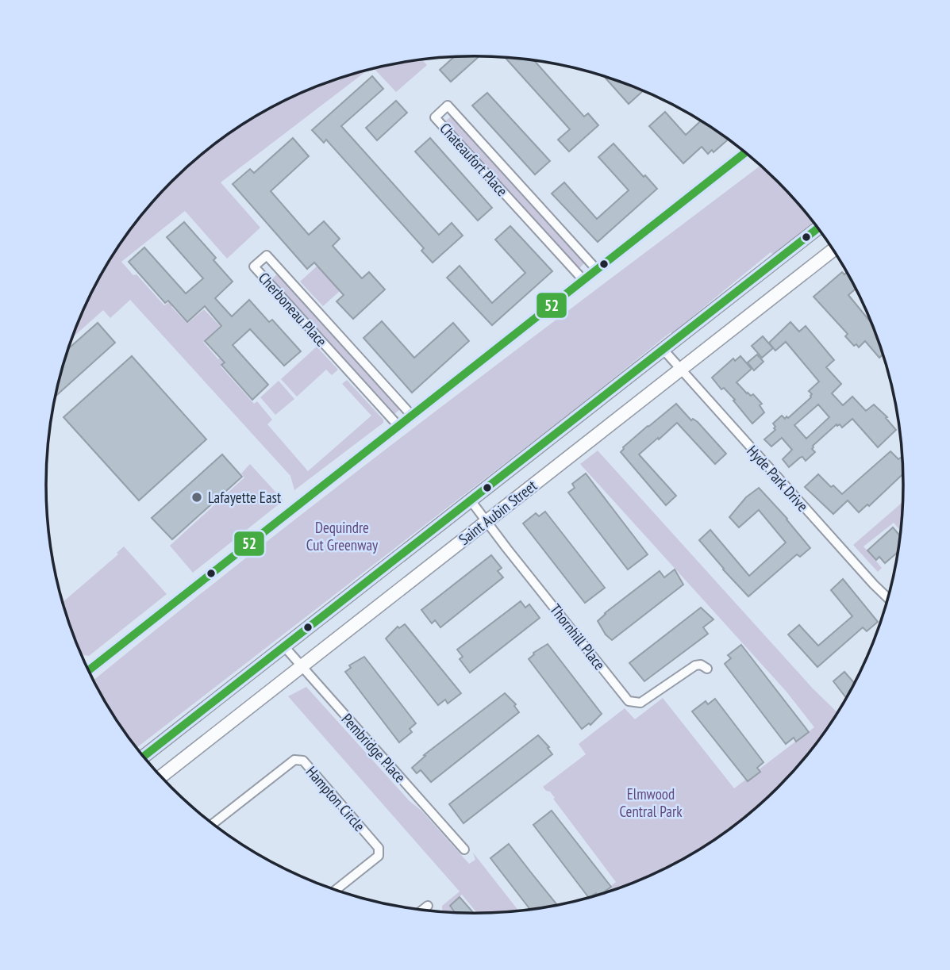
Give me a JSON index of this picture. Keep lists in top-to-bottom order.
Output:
{
  "streets": {
    "main road": ["Saint Aubin Street"],
    "street": [
      "Chateaufort Place",
      "Cherboneau Place",
      "Hyde Park Drive",
      "Thornhill Place",
      "Pembridge Place",
      "Hampton Circle"
    ]
  },
  "crossings": [
    ["Hyde Park Drive", "Saint Aubin Street"],
    ["Saint Aubin Street", "Thornhill Place"],
    ["Saint Aubin Street", "Pembridge Place"]
  ],
  "parks": ["Dequindre Cut Greenway", "Elmwood Central Park"],
  "places": ["Lafayette East"],
  "lines": ["transit line 52"]
}
